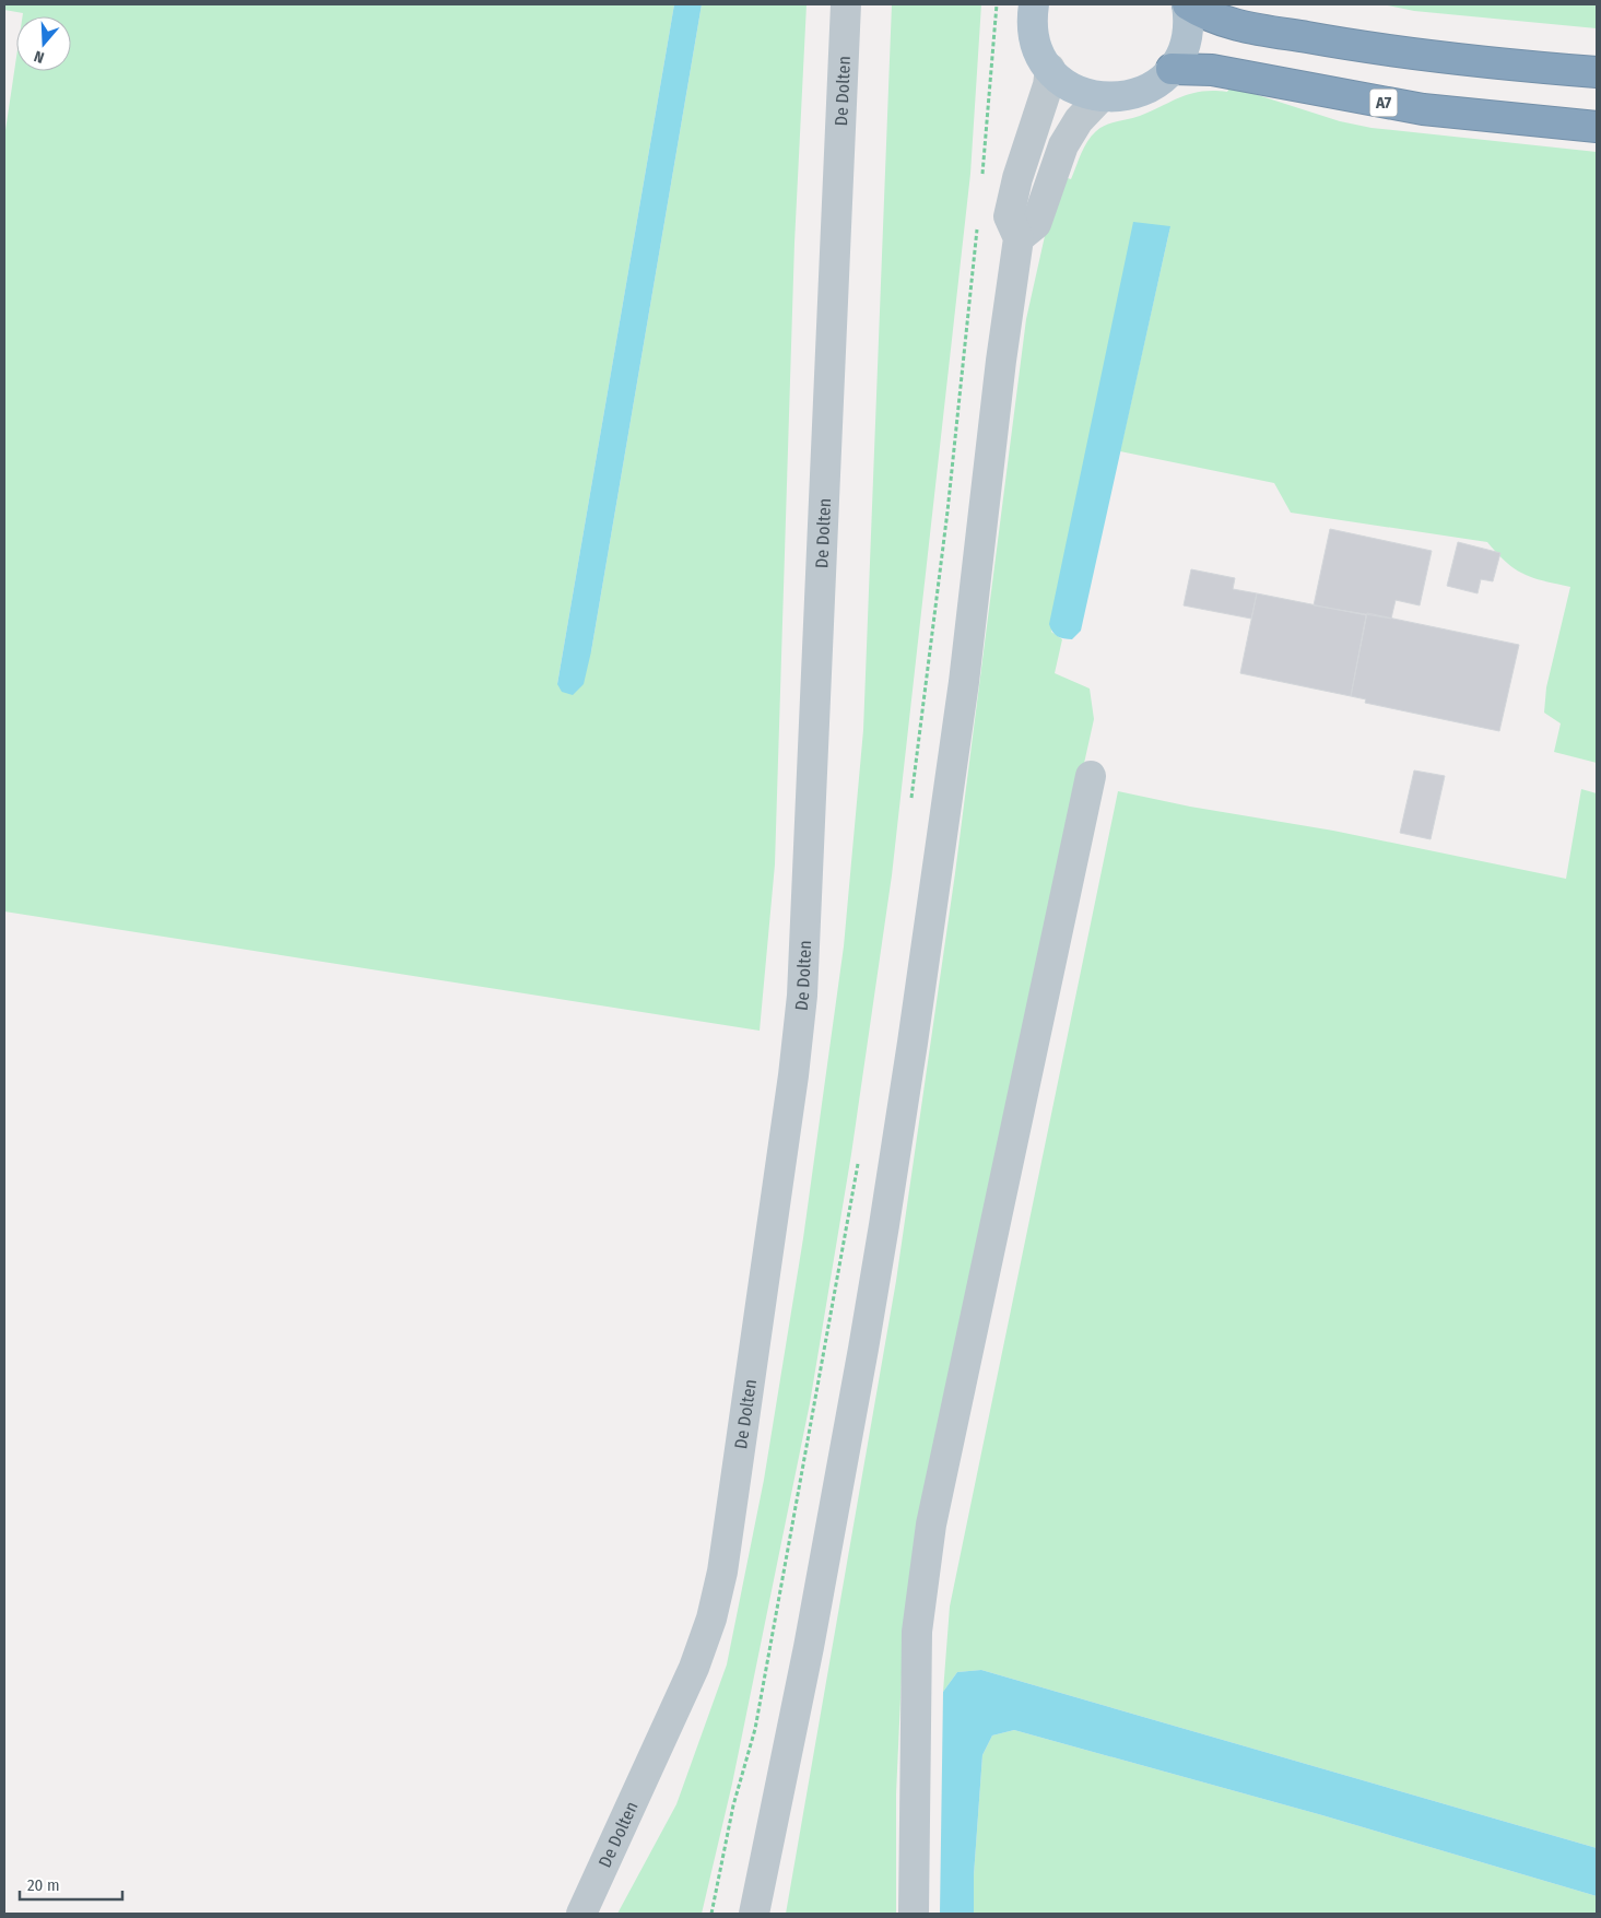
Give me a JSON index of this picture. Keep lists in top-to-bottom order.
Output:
{
  "streets": {
    "highway": ["A7"],
    "street": ["De Dolten"]
  },
  "scale_bar": "20 m",
  "north": "bottom"
}
